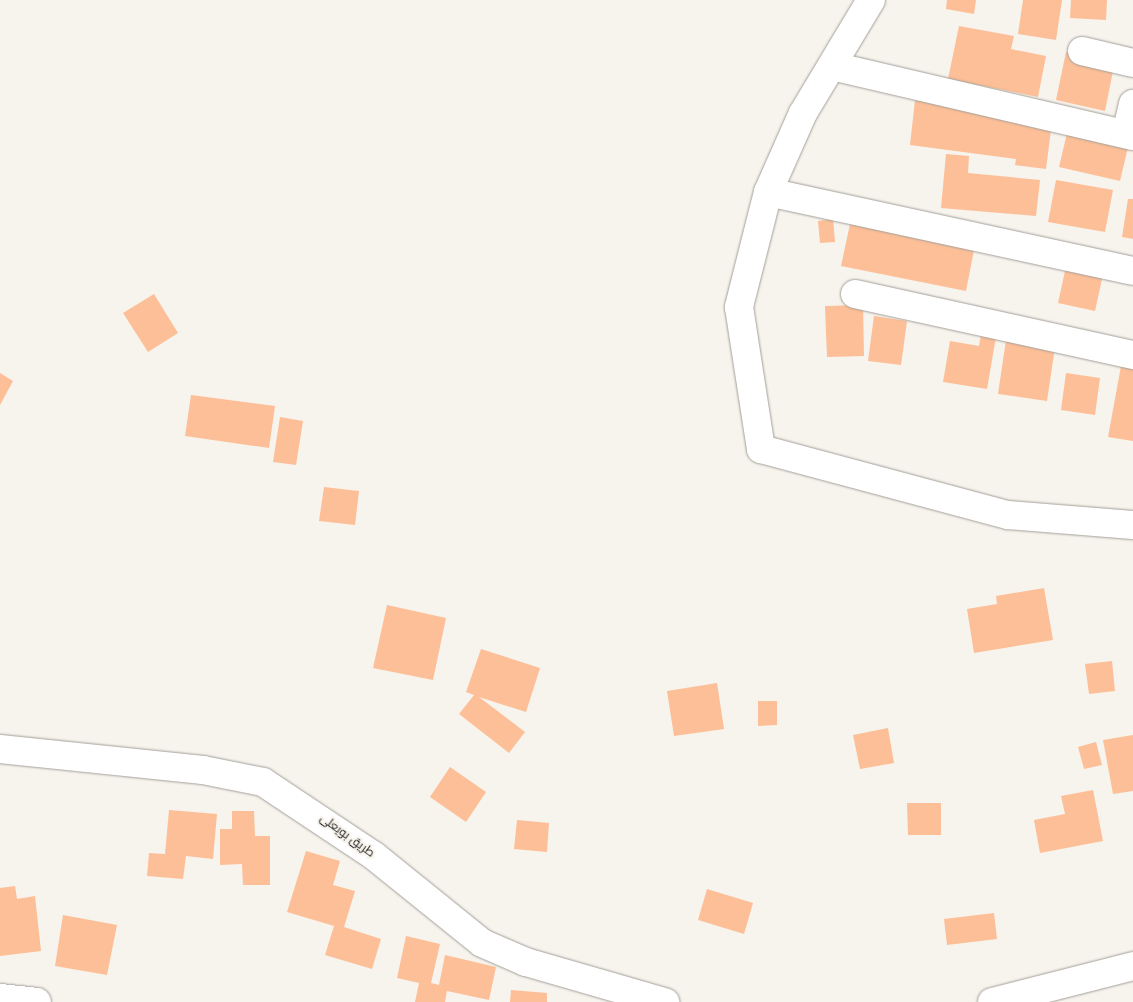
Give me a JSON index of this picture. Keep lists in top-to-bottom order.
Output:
{
  "streets": {
    "street": ["طريق بويعلى"]
  }
}
